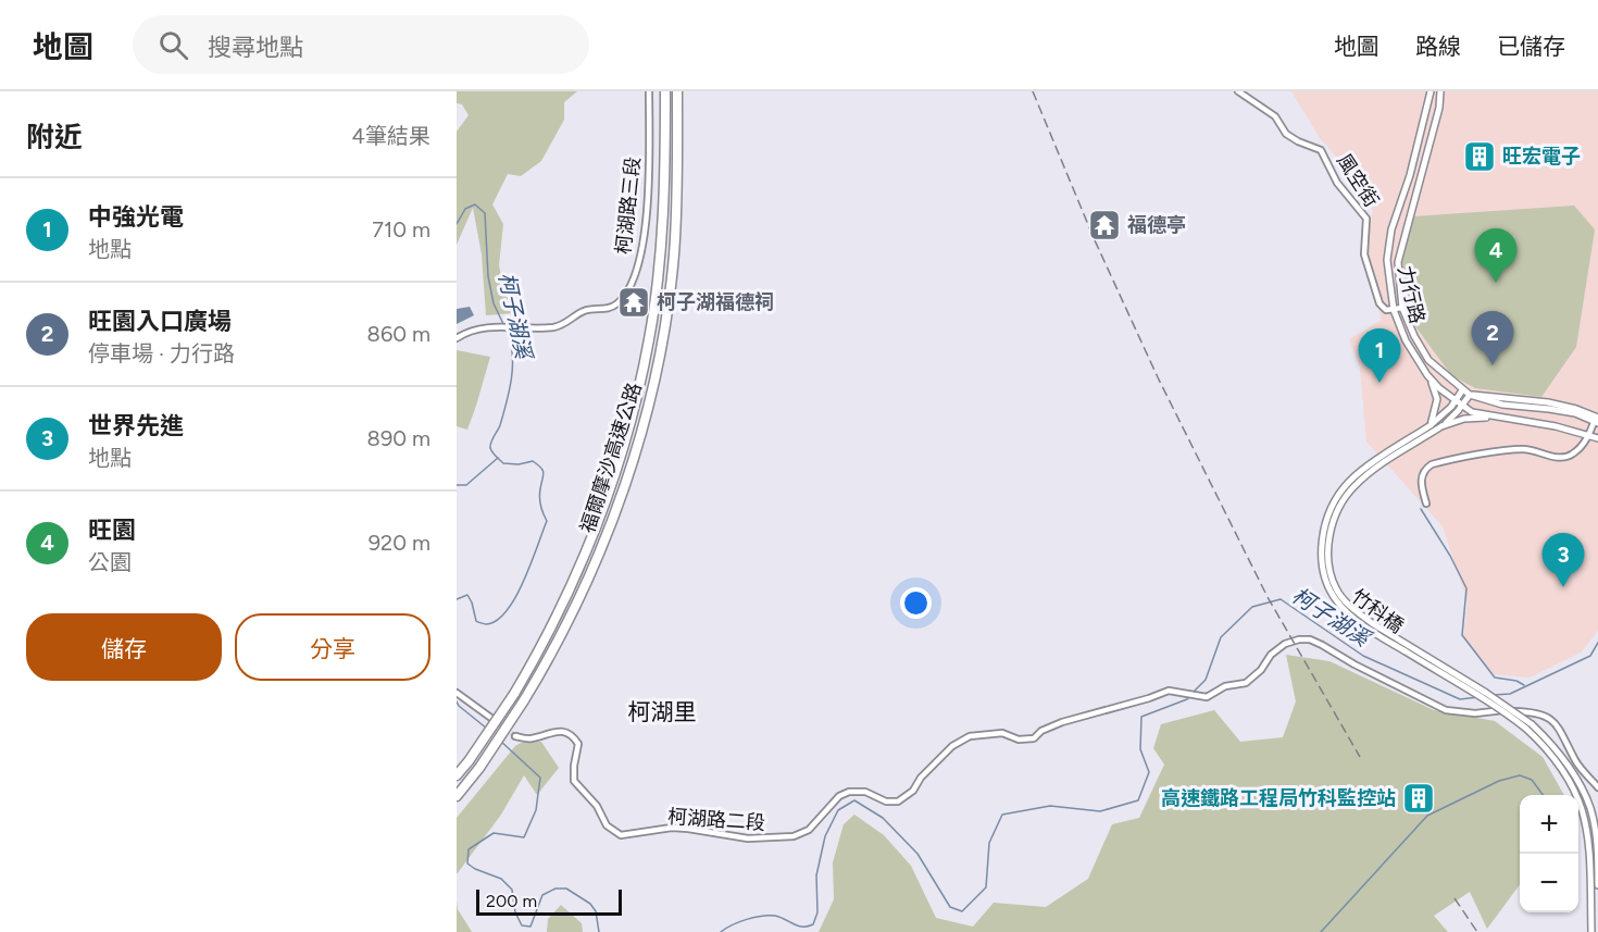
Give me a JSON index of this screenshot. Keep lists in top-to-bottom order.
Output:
{
  "streets": {
    "highway": ["福爾摩沙高速公路"],
    "street": [
      "風空街",
      "柯湖路三段",
      "力行路",
      "竹科橋",
      "柯湖路二段"
    ]
  },
  "crossings": [
    ["風空街", "力行路"],
    ["力行路", "竹科橋"]
  ],
  "districts": ["柯湖里"],
  "water": ["柯子湖溪"],
  "places": {
    "building": ["旺宏電子", "高速鐵路工程局竹科監控站"],
    "temple": ["福德亭", "柯子湖福德祠"]
  },
  "scale_bar": "200 m",
  "page": {
    "header": "地圖",
    "search": "搜尋地點",
    "nav": ["地圖", "路線", "已儲存"],
    "heading": ["附近", "4筆結果"],
    "list": [
      {
        "mark": "1",
        "name": "中強光電",
        "note": "地點",
        "value": "710 m"
      },
      {
        "mark": "2",
        "name": "旺園入口廣場",
        "note": "停車場 · 力行路",
        "value": "860 m"
      },
      {
        "mark": "3",
        "name": "世界先進",
        "note": "地點",
        "value": "890 m"
      },
      {
        "mark": "4",
        "name": "旺園",
        "note": "公園",
        "value": "920 m"
      }
    ],
    "pins": [
      "4",
      "2",
      "1",
      "3"
    ],
    "buttons": ["儲存", "分享"],
    "map_buttons": ["+", "−"],
    "scale": "200 m"
  }
}
